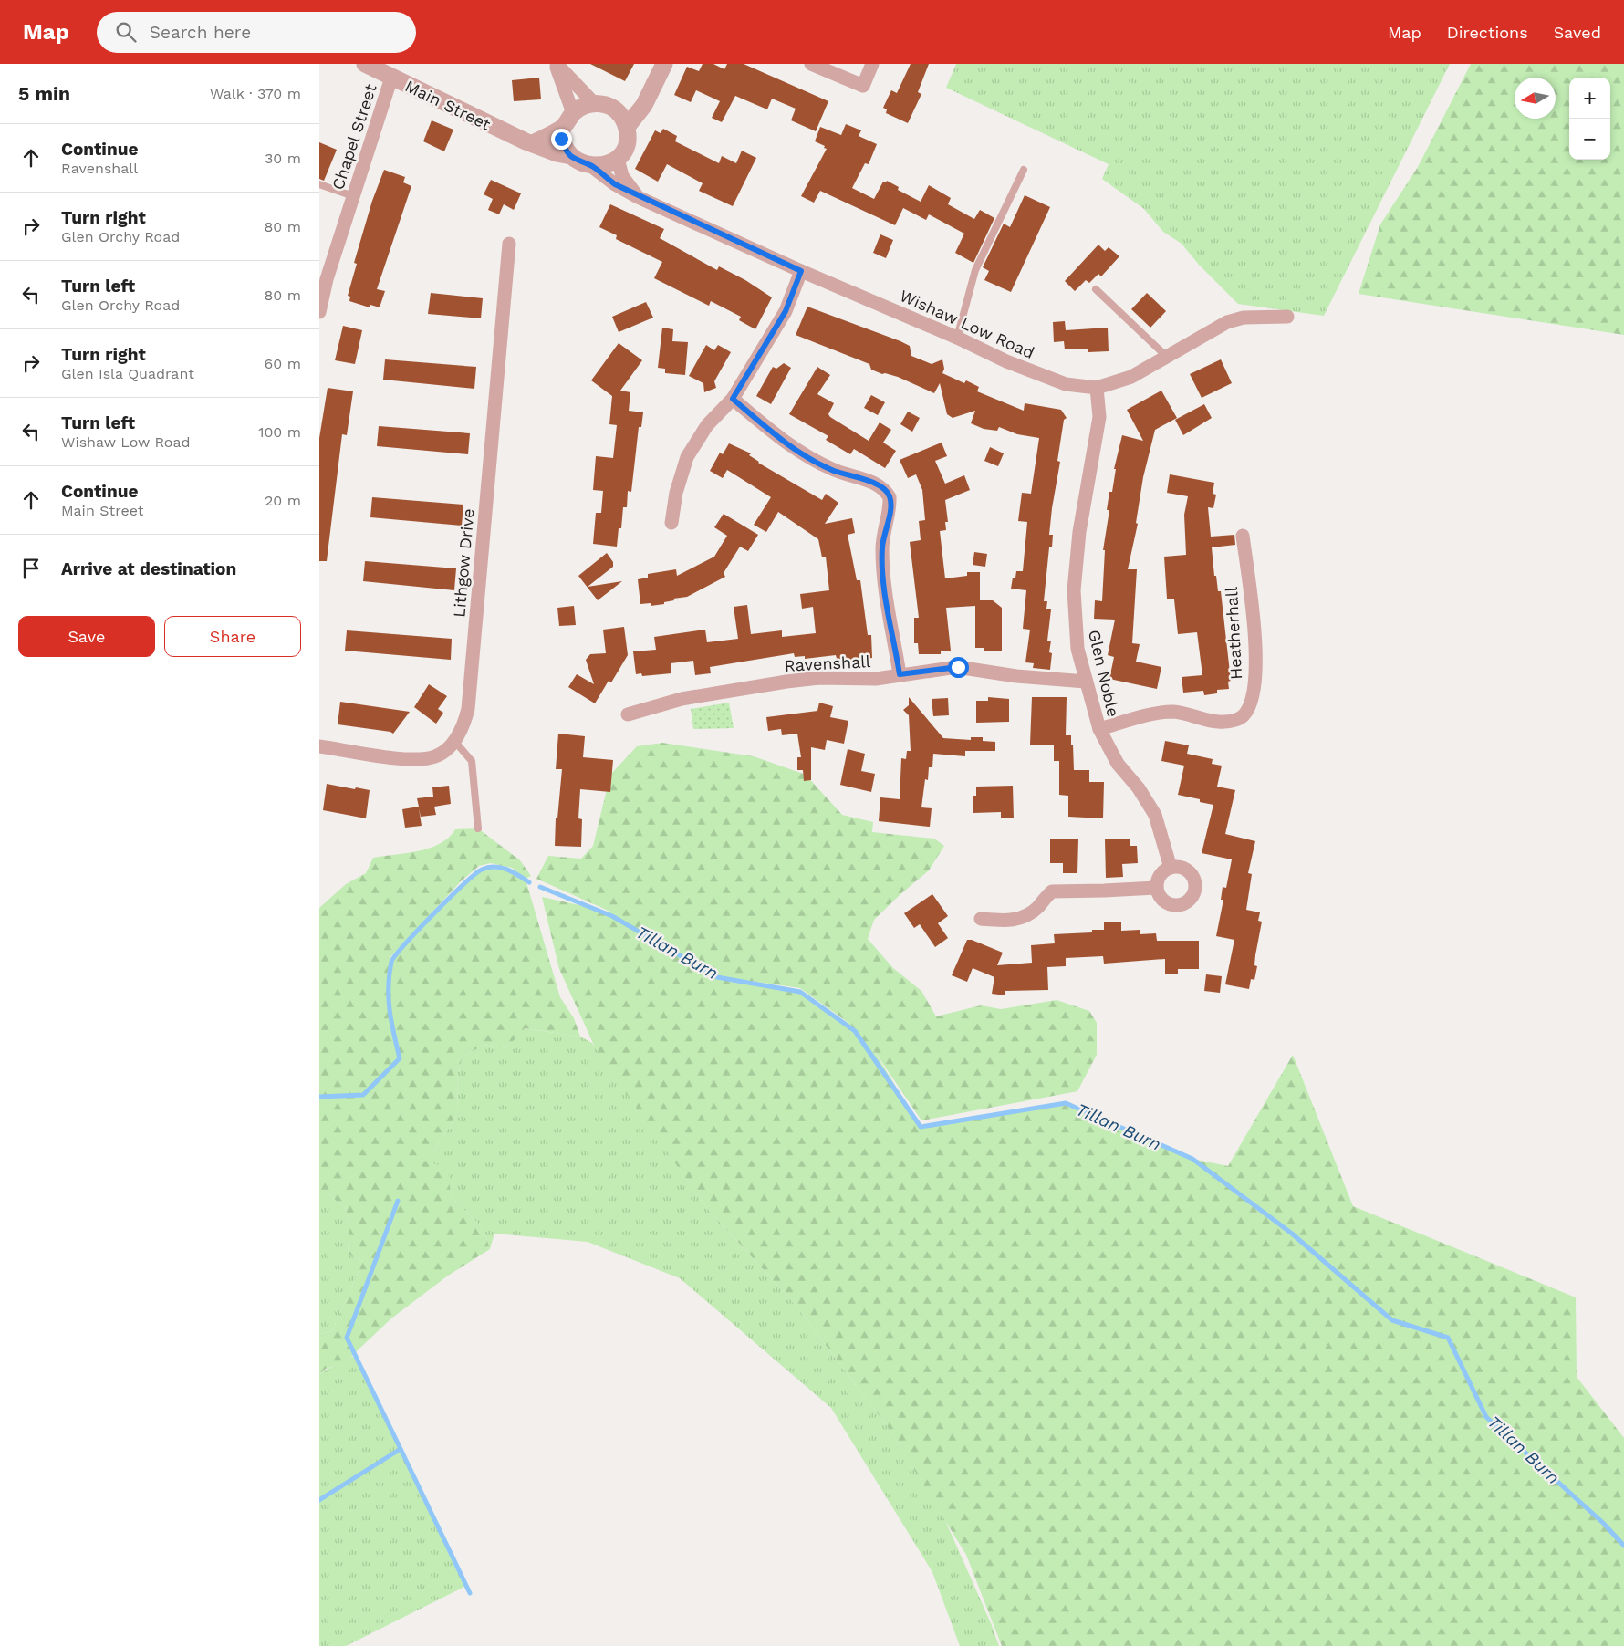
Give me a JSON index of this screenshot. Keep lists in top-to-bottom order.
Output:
{
  "streets": {
    "street": [
      "Main Street",
      "Chapel Street",
      "Wishaw Low Road",
      "Lithgow Drive",
      "Heatherhall",
      "Ravenshall",
      "Glen Noble"
    ]
  },
  "crossings": [
    ["Main Street", "Chapel Street"],
    ["Main Street", "Wishaw Low Road"],
    ["Wishaw Low Road", "Glen Noble"],
    ["Heatherhall", "Glen Noble"],
    ["Ravenshall", "Glen Noble"]
  ],
  "water": ["Tillan Burn"],
  "north": "left",
  "page": {
    "header": "Map",
    "search": "Search here",
    "nav": ["Map", "Directions", "Saved"],
    "heading": ["5 min", "Walk · 370 m"],
    "map_buttons": ["+", "−"],
    "list": [
      ["Continue", "Ravenshall", "30 m"],
      ["Turn right", "Glen Orchy Road", "80 m"],
      ["Turn left", "Glen Orchy Road", "80 m"],
      ["Turn right", "Glen Isla Quadrant", "60 m"],
      ["Turn left", "Wishaw Low Road", "100 m"],
      ["Continue", "Main Street", "20 m"],
      "Arrive at destination"
    ],
    "buttons": ["Save", "Share"]
  }
}
